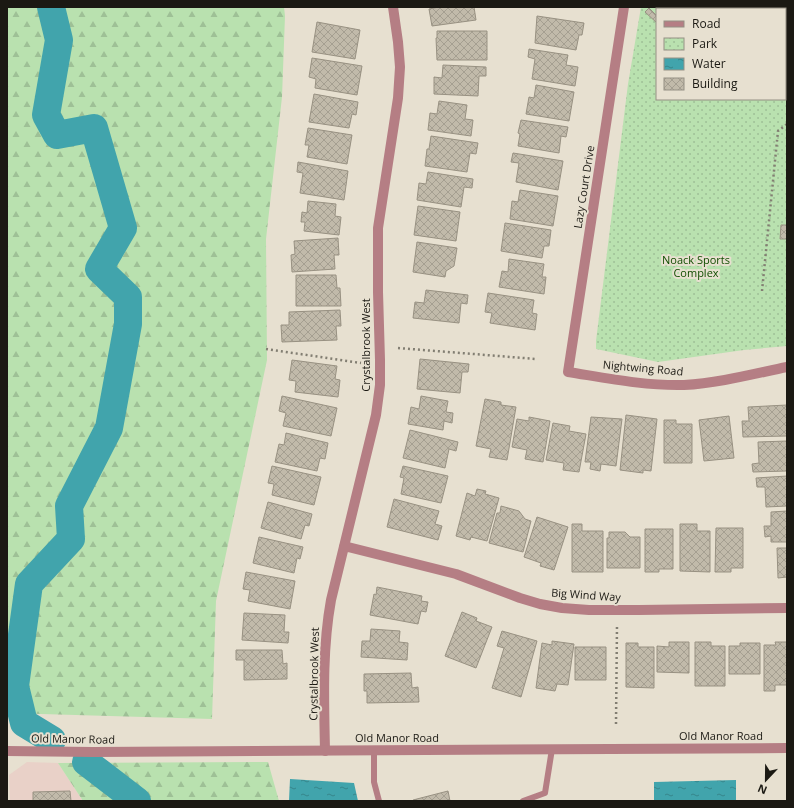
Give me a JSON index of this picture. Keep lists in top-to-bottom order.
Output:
{
  "streets": {
    "street": [
      "Lazy Court Drive",
      "Crystalbrook West",
      "Nightwing Road",
      "Big Wind Way",
      "Old Manor Road"
    ]
  },
  "crossings": [
    ["Lazy Court Drive", "Nightwing Road"],
    ["Crystalbrook West", "Big Wind Way"],
    ["Crystalbrook West", "Old Manor Road"]
  ],
  "parks": ["Noack Sports Complex"],
  "legend": [
    "Road",
    "Park",
    "Water",
    "Building"
  ],
  "north": "bottom"
}
